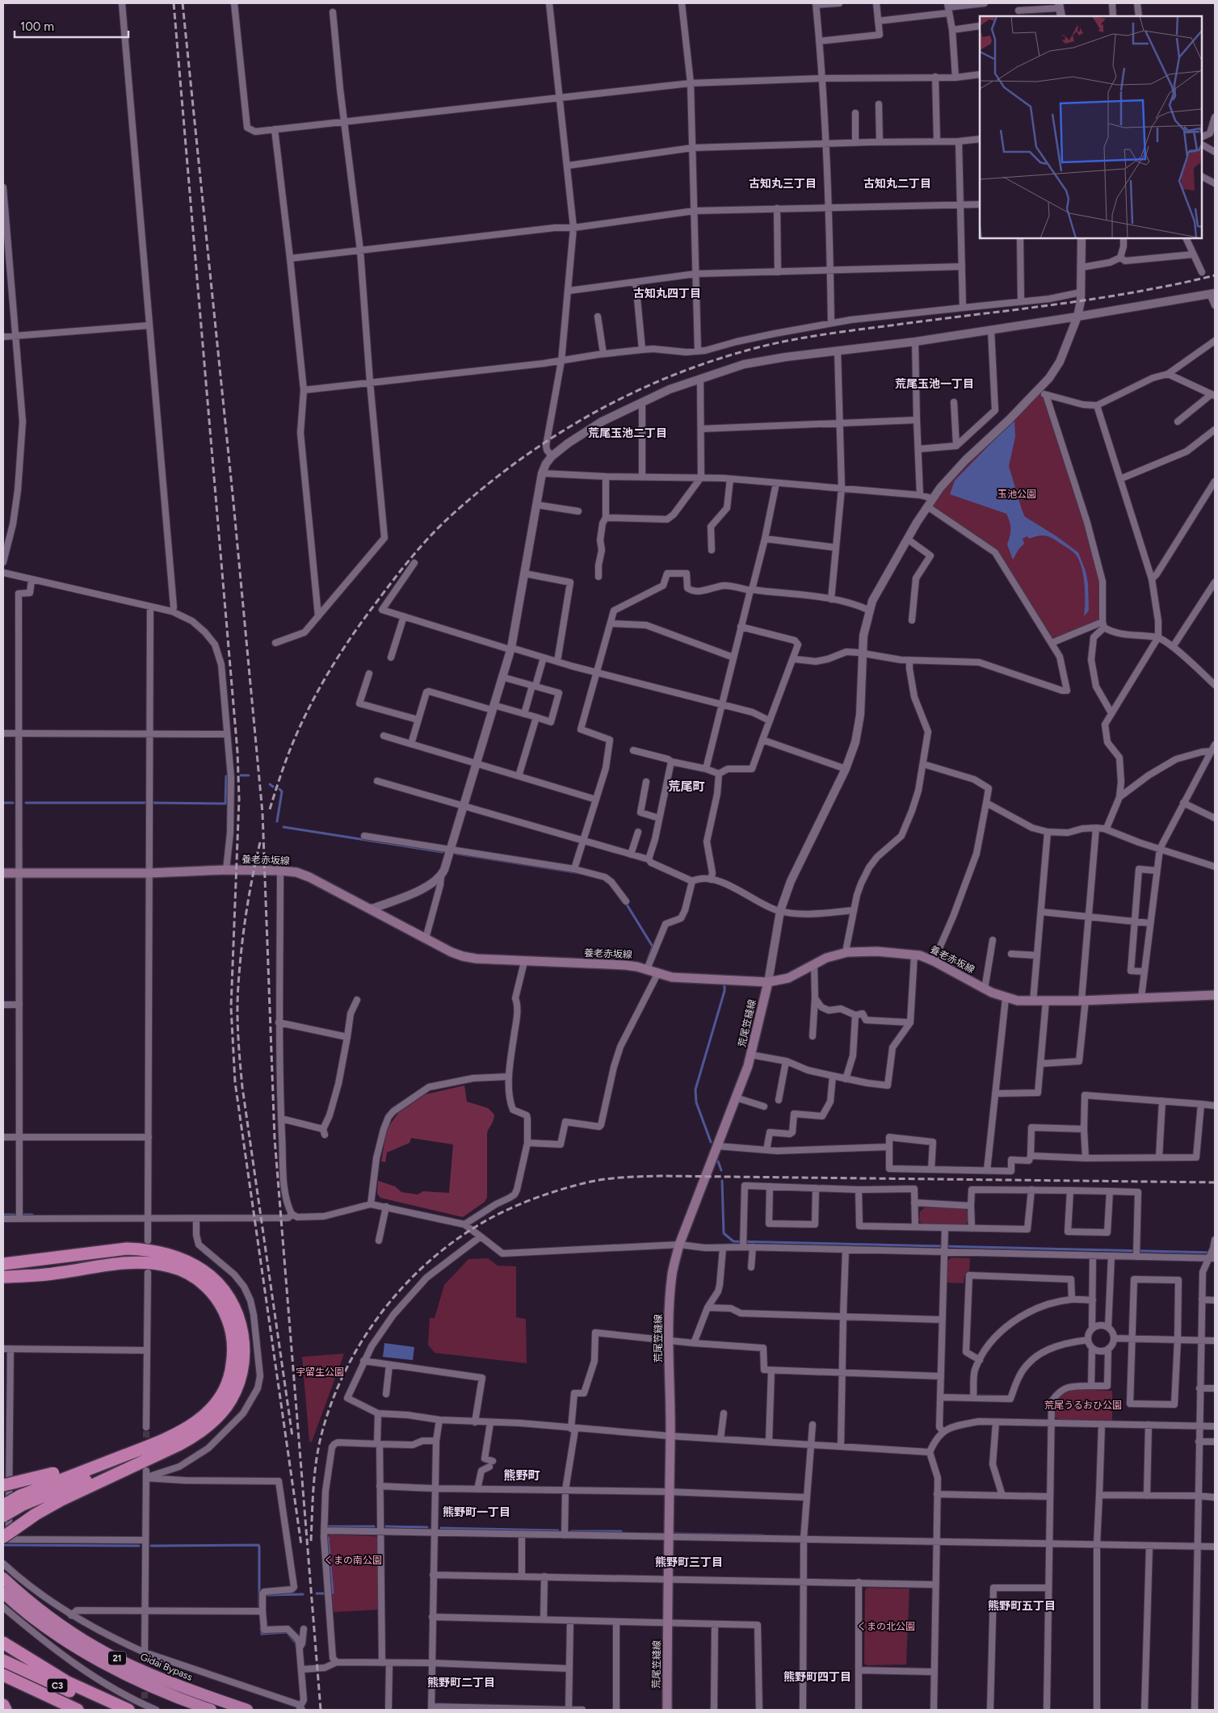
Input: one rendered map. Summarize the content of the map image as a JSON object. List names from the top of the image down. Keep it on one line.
{"streets":{"highway":["21","Gidai Bypass","C3"],"main road":["養老赤坂線","荒尾笠縫線"]},"crossings":[["養老赤坂線","荒尾笠縫線"]],"districts":["古知丸三丁目","古知丸二丁目","古知丸四丁目","荒尾玉池一丁目","荒尾玉池二丁目","荒尾町","熊野町","熊野町一丁目","熊野町三丁目","熊野町五丁目","熊野町四丁目","熊野町二丁目"],"parks":["玉池公園","宇留生公園","荒尾うるおひ公園","くまの南公園","くまの北公園"],"scale_bar":"100 m"}
